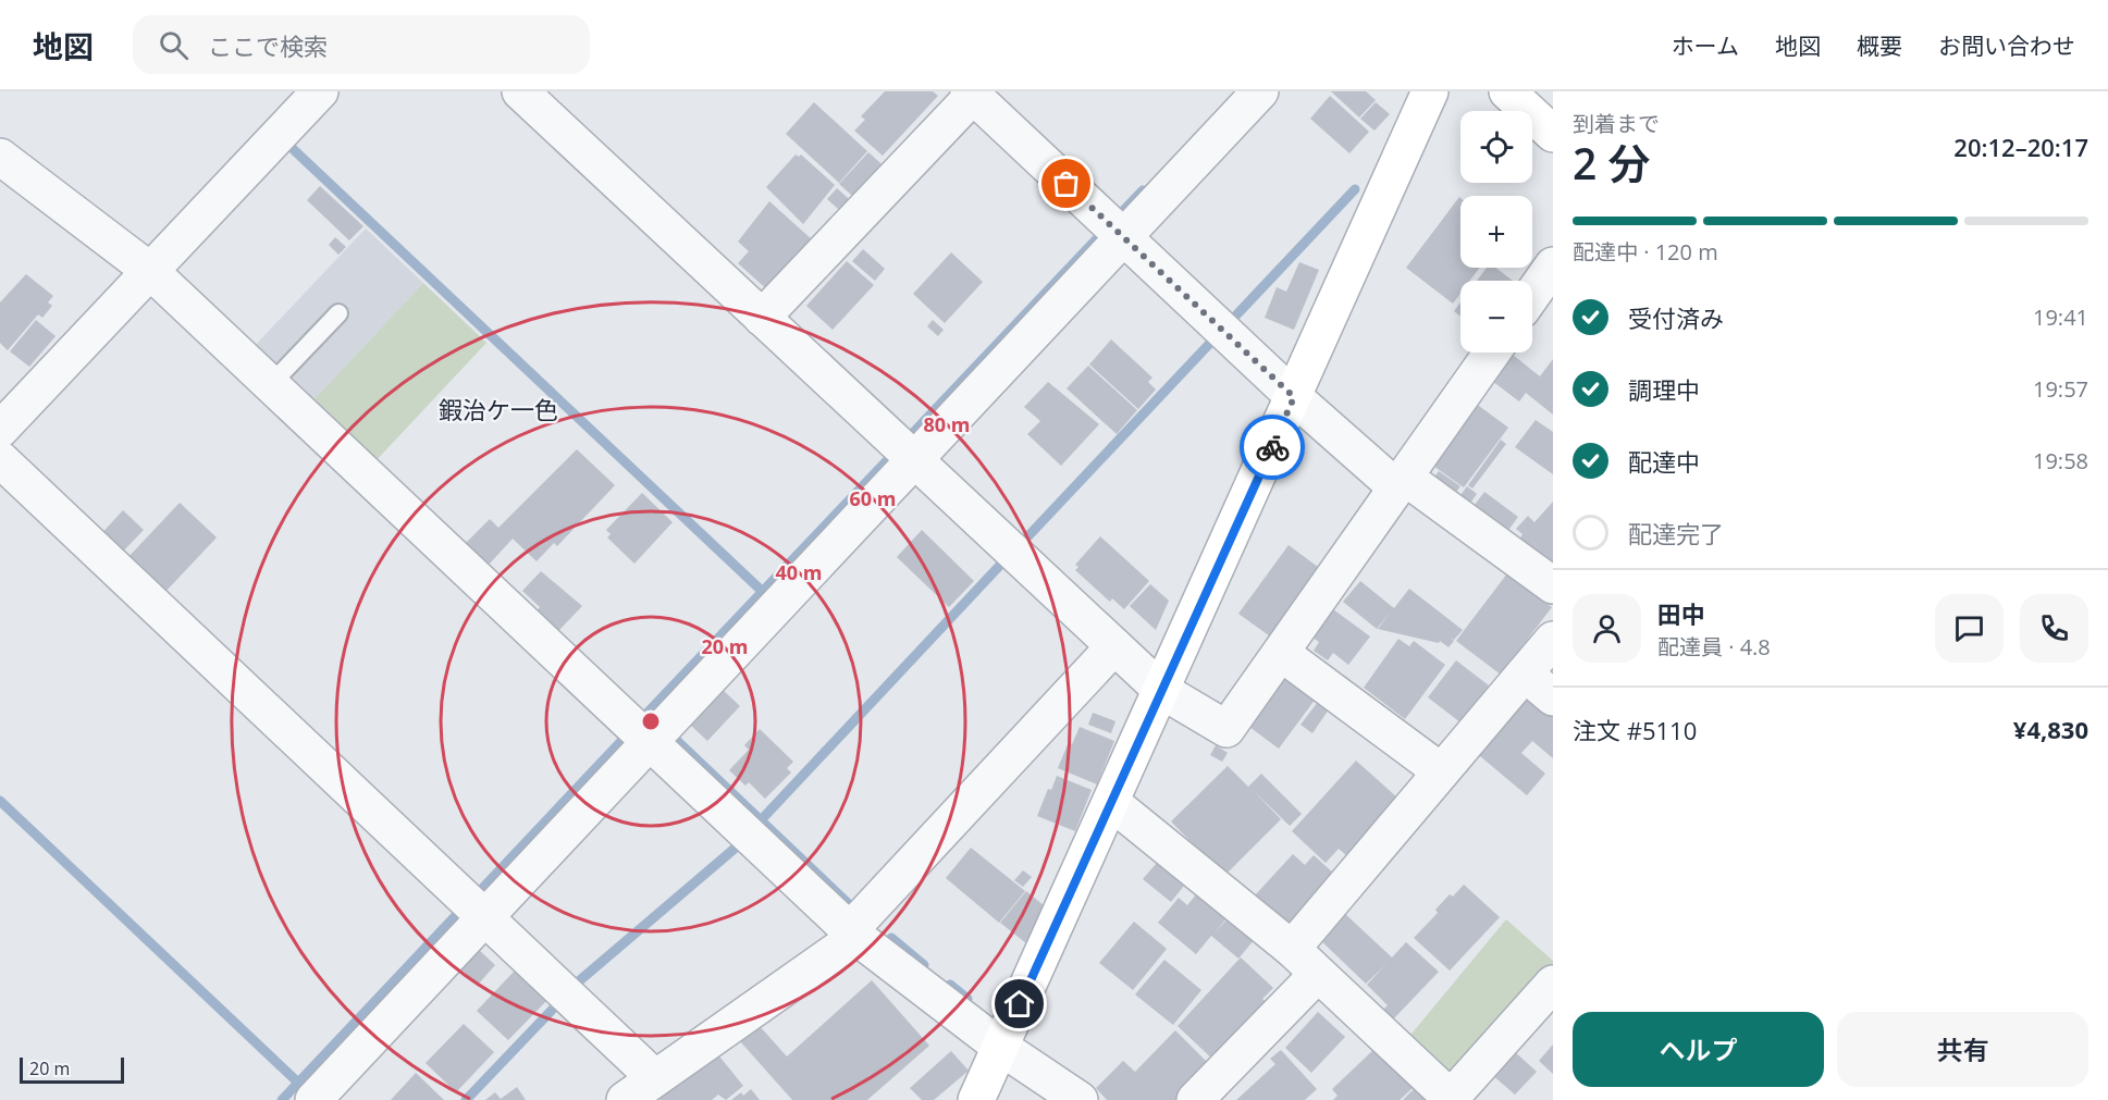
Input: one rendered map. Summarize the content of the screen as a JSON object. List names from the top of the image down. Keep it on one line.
{"districts":["鍜治ケ一色"],"scale_bar":"20 m","page":{"header":"地図","search":"ここで検索","nav":["ホーム","地図","概要","お問い合わせ"],"heading":["2 分","到着まで","20:12–20:17"],"panel":["田中","配達員 · 4.8","注文 #5110","¥4,830"],"map_buttons":["+","−"],"bar":"配達中 · 120 m","list":[["受付済み","19:41"],["調理中","19:57"],["配達中","19:58"],"配達完了"],"buttons":["ヘルプ","共有"],"scale":"20 m"},"rings":["80 m","60 m","40 m","20 m"]}
